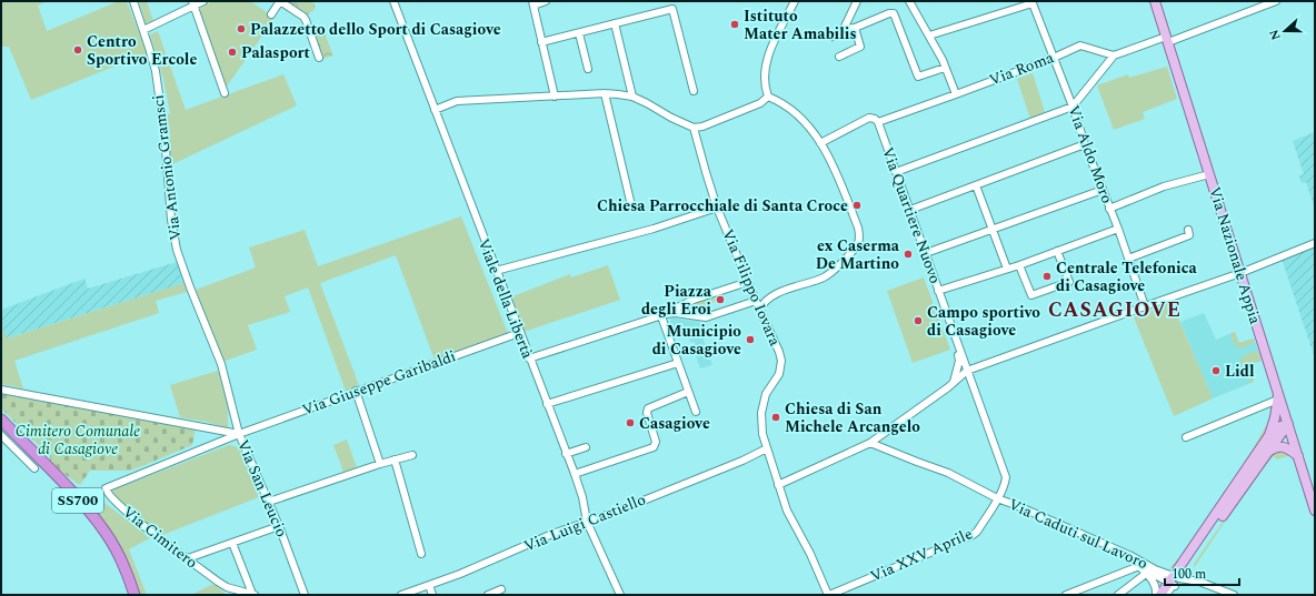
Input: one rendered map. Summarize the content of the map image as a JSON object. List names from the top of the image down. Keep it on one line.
{"streets":{"highway":["SS700"],"main road":["Via Nazionale Appia"],"street":["Via Roma","Via Aldo Moro","Via Antonio Gramsci","Via Quartiere Nuovo","Via Filippo Iovara","Viale della Libertà","Via Giuseppe Garibaldi","Via San Leucio","Via Luigi Castiello","Via Caduti sul Lavoro","Via Cimitero","Via XXV Aprile"]},"crossings":[["Via Roma","Via Aldo Moro"],["Via Roma","Via Quartiere Nuovo"],["Via Antonio Gramsci","Via Giuseppe Garibaldi"],["Via Antonio Gramsci","Via San Leucio"],["Via Antonio Gramsci","Via Cimitero"],["Via Quartiere Nuovo","Via XXV Aprile"],["Via Filippo Iovara","Via Luigi Castiello"],["Via Filippo Iovara","Via XXV Aprile"],["Viale della Libertà","Via Giuseppe Garibaldi"],["Viale della Libertà","Via Luigi Castiello"],["Via Giuseppe Garibaldi","Via San Leucio"],["Via Giuseppe Garibaldi","Via Cimitero"],["Via San Leucio","Via Cimitero"],["Via Caduti sul Lavoro","Via XXV Aprile"]],"districts":["CASAGIOVE"],"parks":["Cimitero Comunale di Casagiove"],"places":["Istituto Mater Amabilis","Palazzetto dello Sport di Casagiove","Centro Sportivo Ercole","Palasport","Chiesa Parrocchiale di Santa Croce","ex Caserma De Martino","Centrale Telefonica di Casagiove","Piazza degli Eroi","Campo sportivo di Casagiove","Municipio di Casagiove","Lidl","Chiesa di San Michele Arcangelo","Casagiove"],"scale_bar":"100 m","north":"left"}
